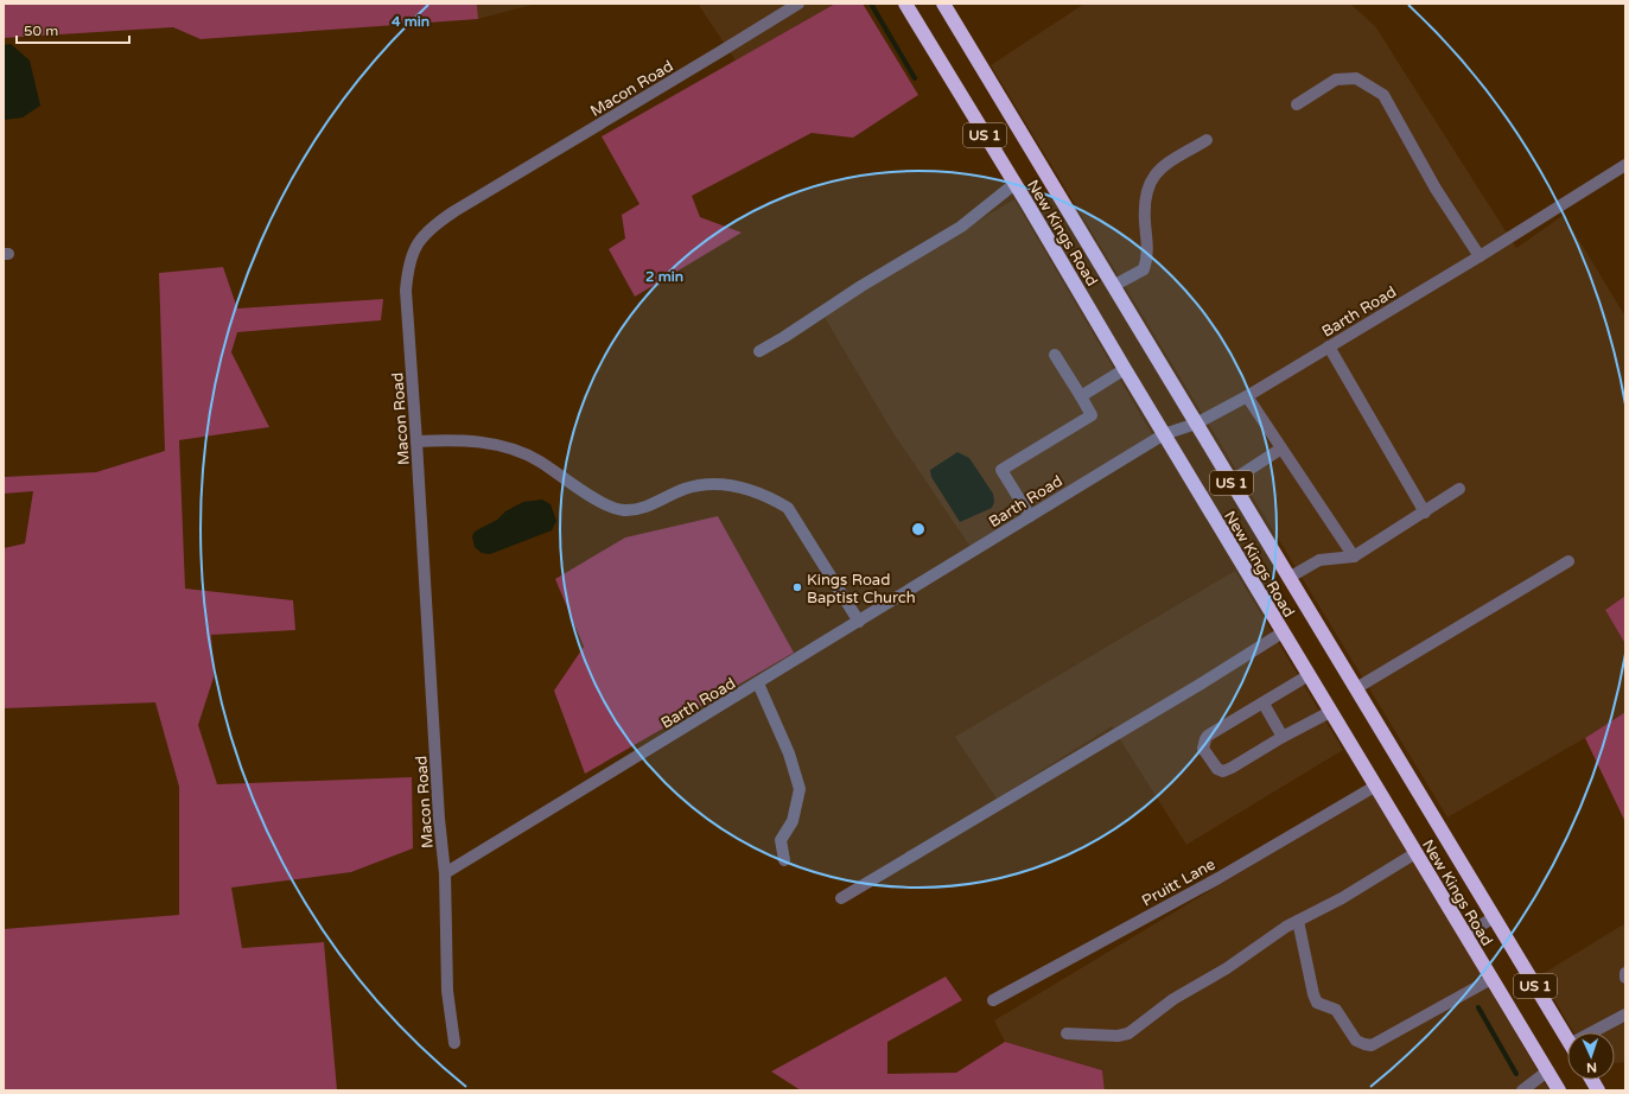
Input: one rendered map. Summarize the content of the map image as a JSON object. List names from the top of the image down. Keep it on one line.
{"streets":{"highway":["US 1","New Kings Road"],"street":["Macon Road","Barth Road","Pruitt Lane"]},"crossings":[["Macon Road","Barth Road"],["New Kings Road","Barth Road"],["New Kings Road","Pruitt Lane"]],"places":["Kings Road Baptist Church"],"scale_bar":"50 m","north":"bottom","rings":["4 min","2 min"]}
